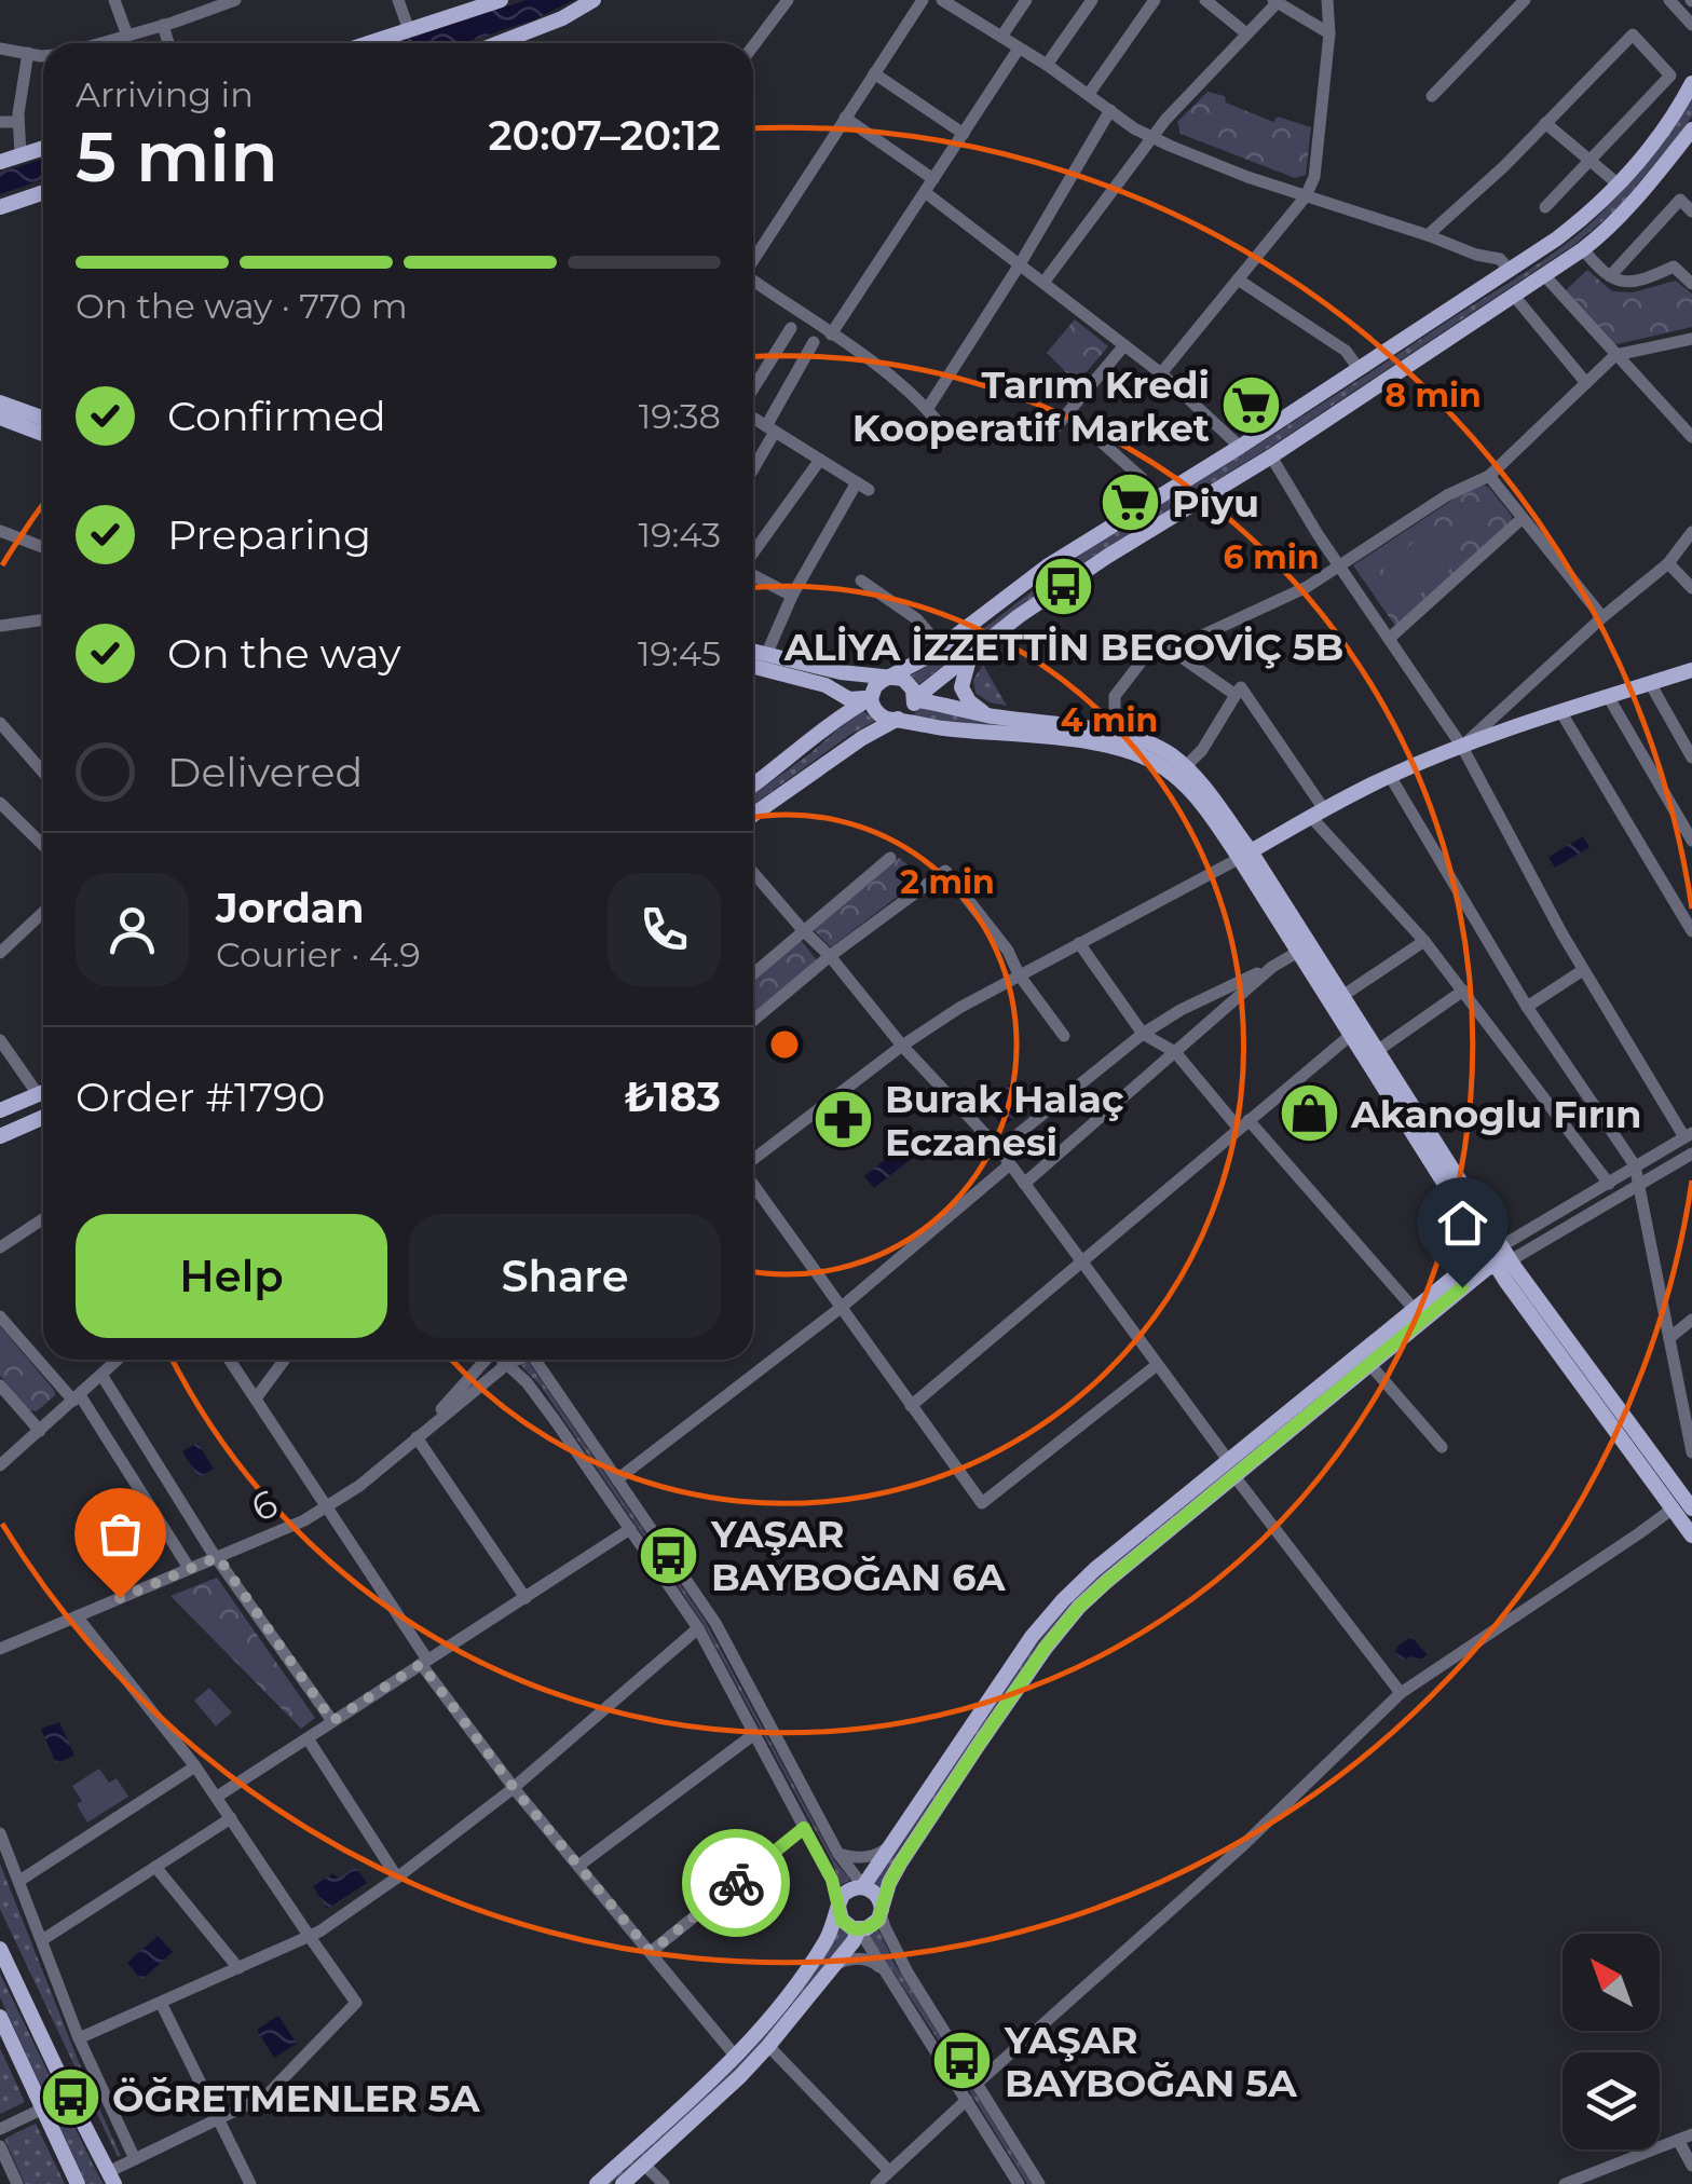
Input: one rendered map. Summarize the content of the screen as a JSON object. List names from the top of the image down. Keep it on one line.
{"streets":{"street":["6"]},"places":{"supermarket":["Tarım Kredi Kooperatif Market","Piyu"],"bus stop":["ALİYA İZZETTİN BEGOVİÇ 5B","YAŞAR BAYBOĞAN 6A","YAŞAR BAYBOĞAN 5A","ÖĞRETMENLER 5A"],"shop":["Akanoglu Fırın"],"pharmacy":["Burak Halaç Eczanesi"]},"north":"top left","page":{"heading":["5 min","Arriving in","20:07–20:12"],"panel":["Jordan","Courier · 4.9","Order #1790","₺183"],"bar":"On the way · 770 m","list":[["Confirmed","19:38"],["Preparing","19:43"],["On the way","19:45"],"Delivered"],"buttons":["Help","Share"]},"rings":["8 min","6 min","4 min","2 min"]}
